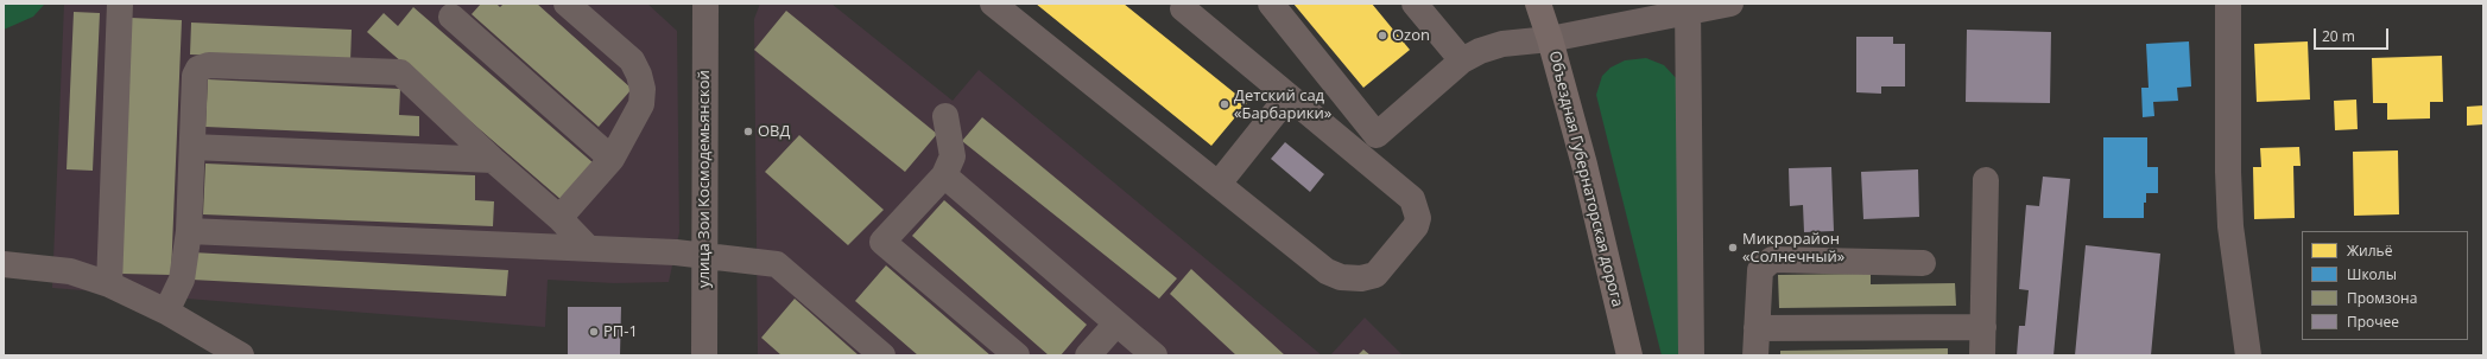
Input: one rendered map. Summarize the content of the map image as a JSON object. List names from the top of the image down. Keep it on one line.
{"streets":{"main road":["Объездная Губернаторская дорога"],"street":["улица Зои Космодемьянской"]},"places":["Ozon","Детский сад «Барбарики»","ОВД","Микрорайон «Солнечный»","РП-1"],"legend":["Жильё","Школы","Промзона","Прочее"],"scale_bar":"20 m"}
